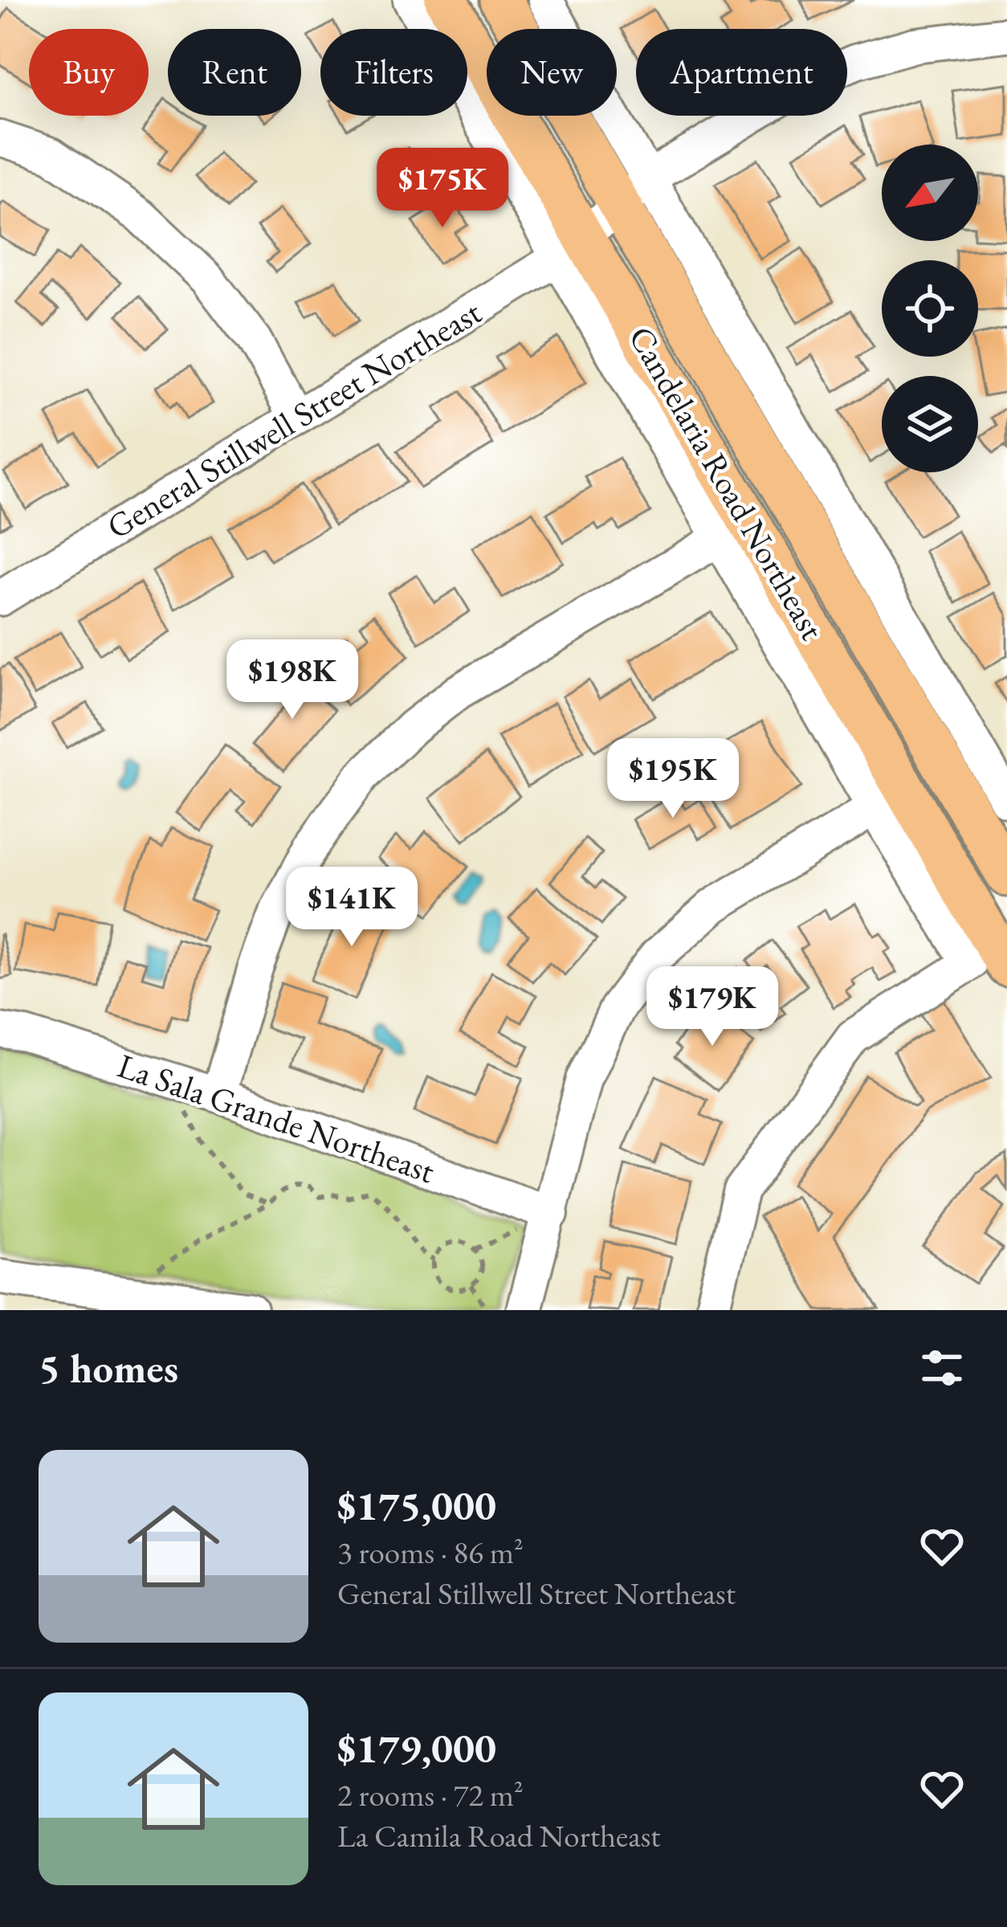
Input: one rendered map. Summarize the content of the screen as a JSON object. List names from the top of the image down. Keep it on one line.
{"streets":{"main road":["Candelaria Road Northeast"],"street":["General Stillwell Street Northeast","La Sala Grande Northeast"]},"crossings":[["General Stillwell Street Northeast","Candelaria Road Northeast"]],"north":"bottom left","page":{"chip":["Buy","Rent","Filters","New","Apartment"],"price":["$175K","$198K","$195K","$141K","$179K"],"heading":"5 homes","list":[{"name":"$175,000","note":"3 rooms · 86 m² · General Stillwell Street Northeast"},{"name":"$179,000","note":"2 rooms · 72 m² · La Camila Road Northeast"}]}}
